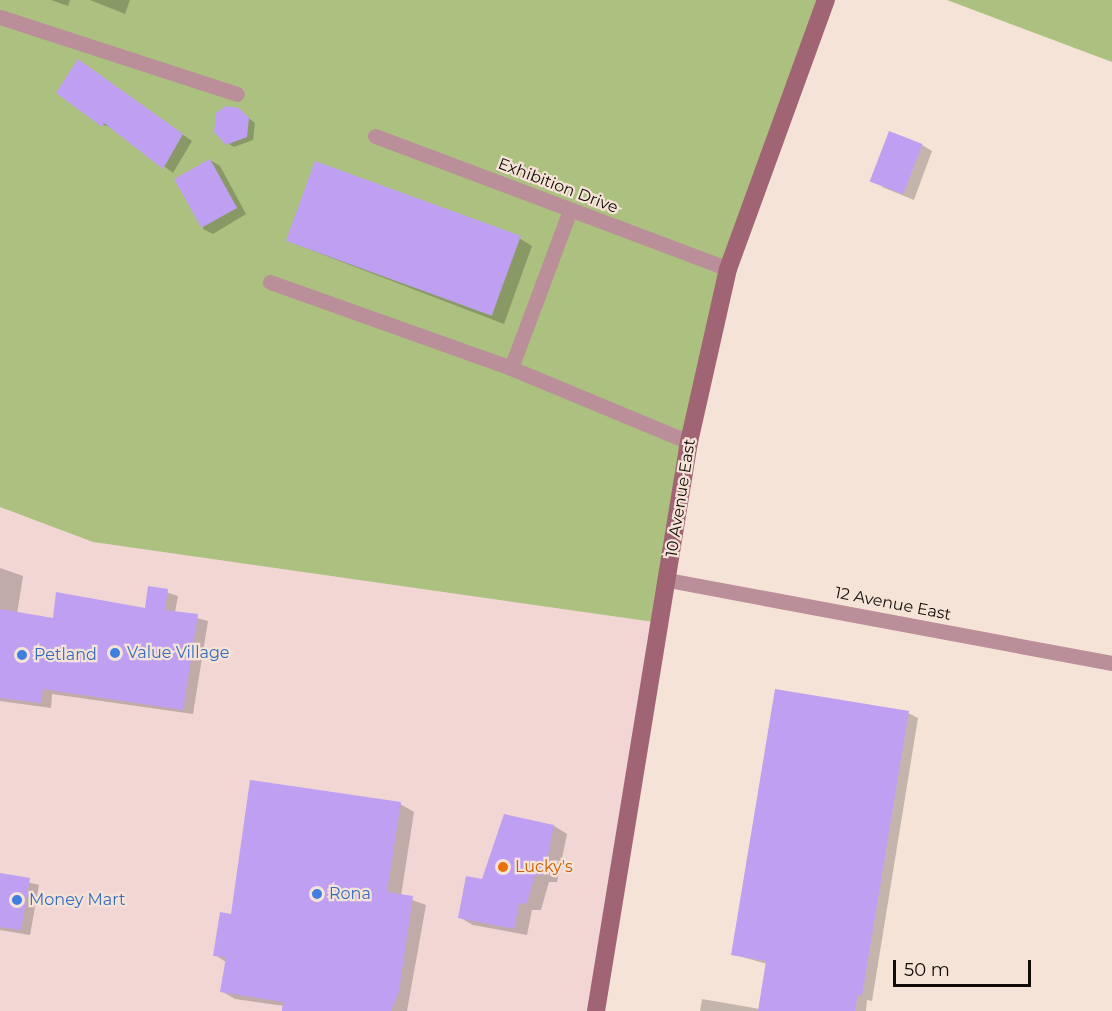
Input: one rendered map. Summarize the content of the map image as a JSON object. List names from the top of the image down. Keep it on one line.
{"streets":{"street":["Exhibition Drive","10 Avenue East","12 Avenue East"]},"crossings":[["Exhibition Drive","10 Avenue East"],["10 Avenue East","12 Avenue East"]],"places":["Value Village","Petland","Lucky's","Rona","Money Mart"],"scale_bar":"50 m"}
